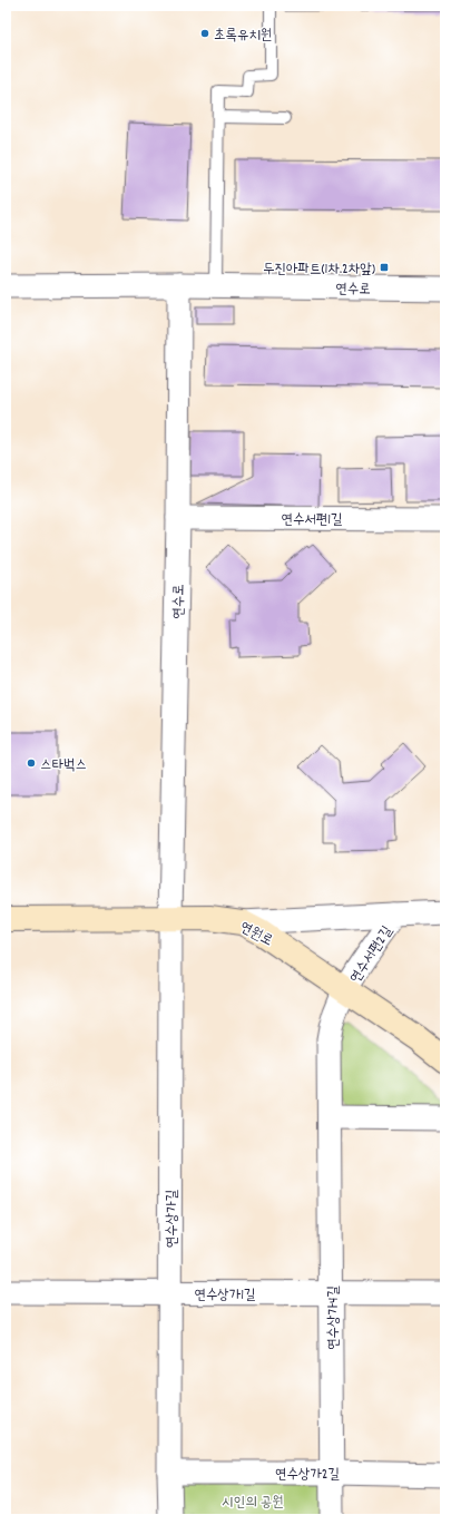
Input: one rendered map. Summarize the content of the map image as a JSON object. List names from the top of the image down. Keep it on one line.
{"streets":{"street":["연수로","연수서편1길","연원로","연수서편2길","연수상가길","연수상가1길","연수상가4길","연수상가2길"]},"crossings":[["연수로","연수서편1길"],["연수로","연원로"],["연수로","연수상가길"],["연원로","연수서편2길"],["연원로","연수상가길"],["연원로","연수상가4길"],["연수서편2길","연수상가4길"],["연수상가길","연수상가1길"],["연수상가길","연수상가2길"],["연수상가1길","연수상가4길"],["연수상가4길","연수상가2길"]],"parks":["시인의 공원"],"places":{"other":["초록유치원","스타벅스"],"transit":["두진아파트(1차.2차앞)"]}}
